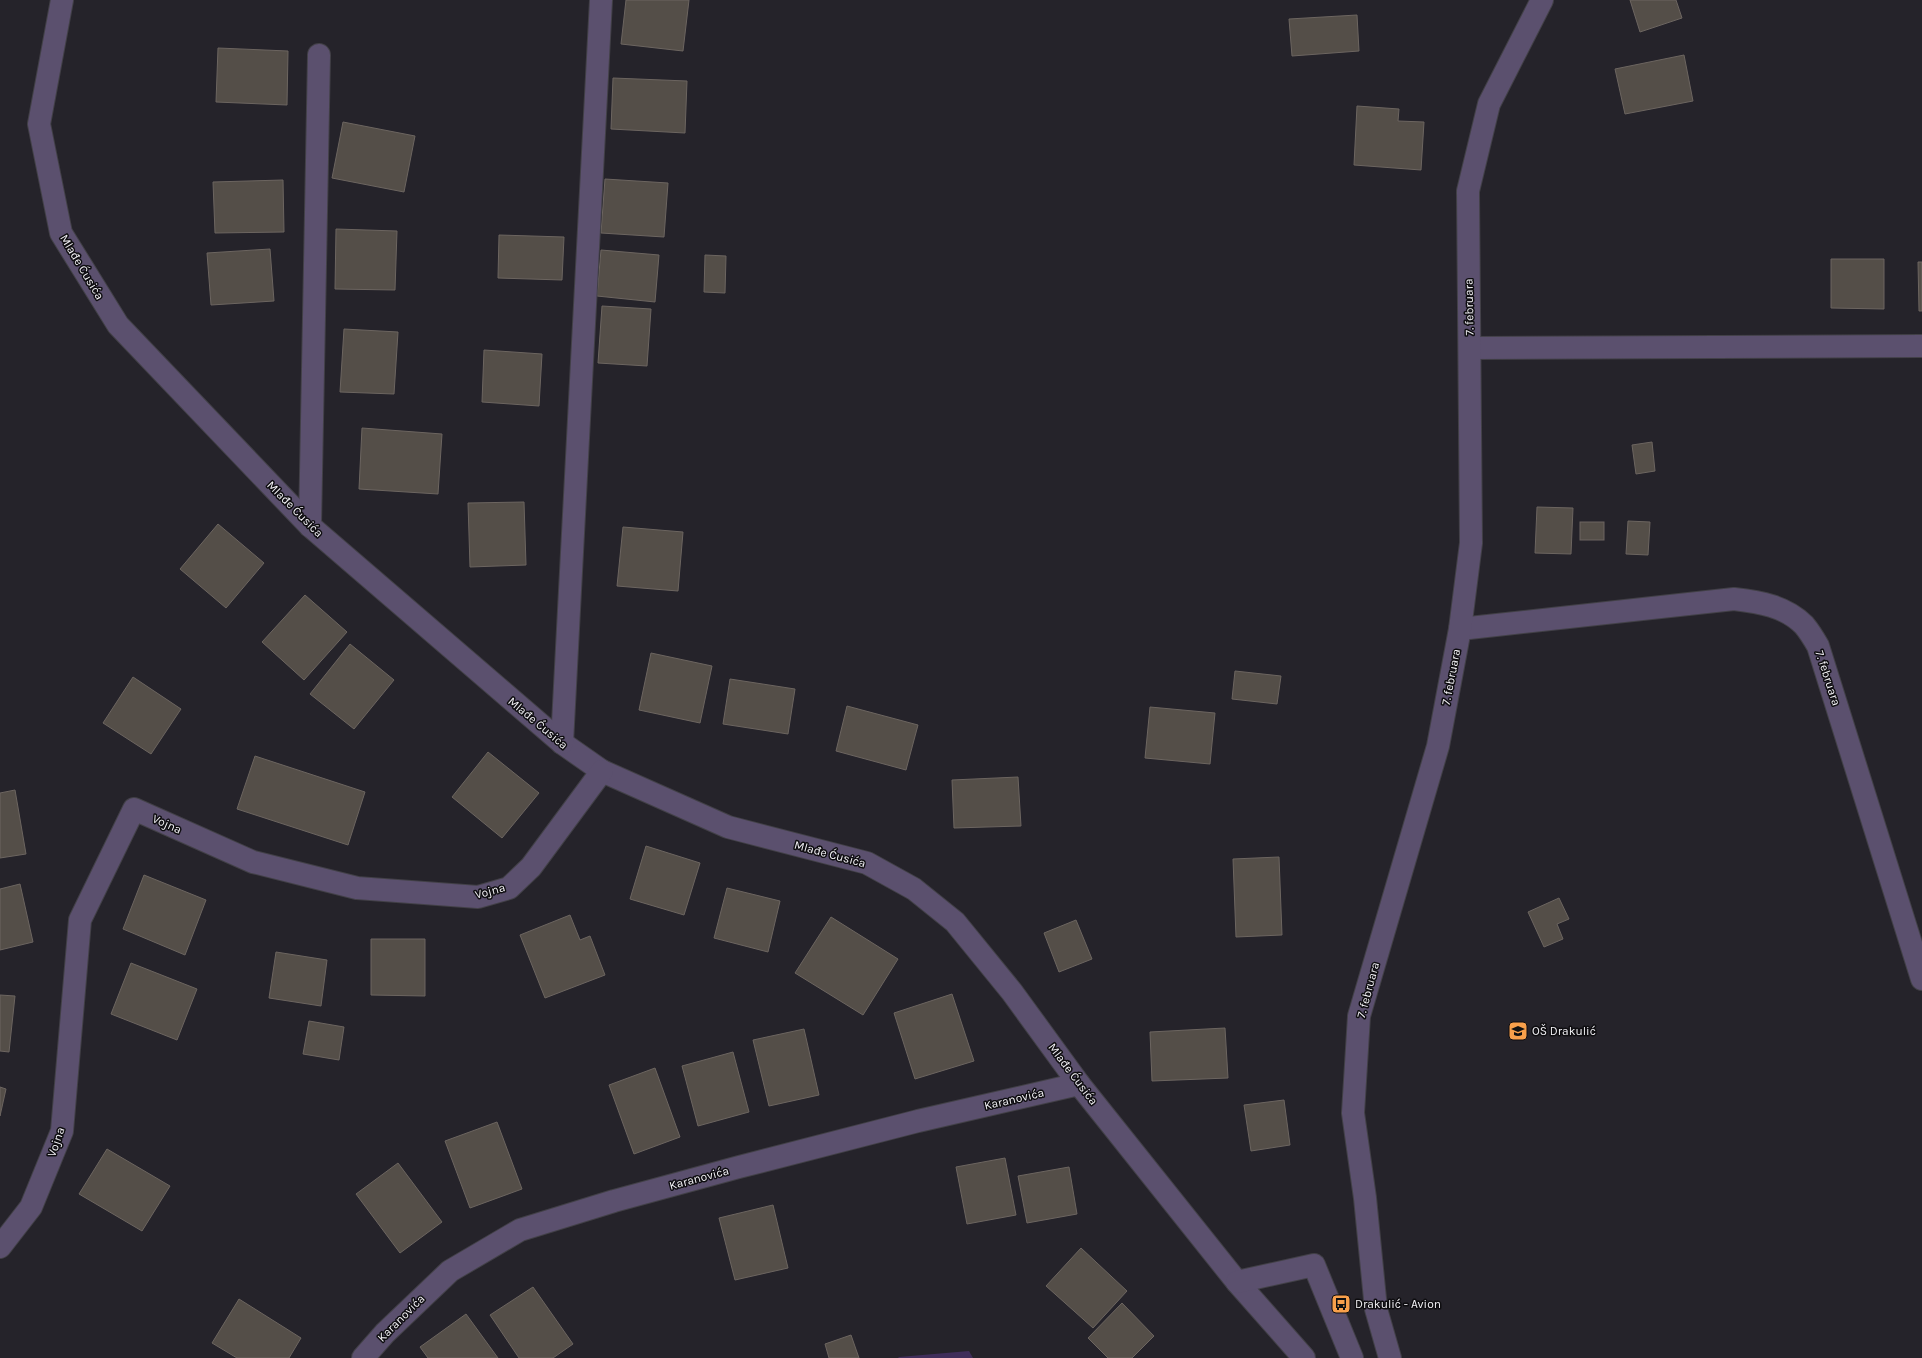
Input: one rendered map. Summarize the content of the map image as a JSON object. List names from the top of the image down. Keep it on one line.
{"streets":{"street":["Mlađe Ćusića","7. februara","Vojna","Karanovića"]},"crossings":[["Mlađe Ćusića","Vojna"],["Mlađe Ćusića","Karanovića"]],"places":{"school or university":["OŠ Drakulić"],"bus stop":["Drakulić - Avion"]}}
